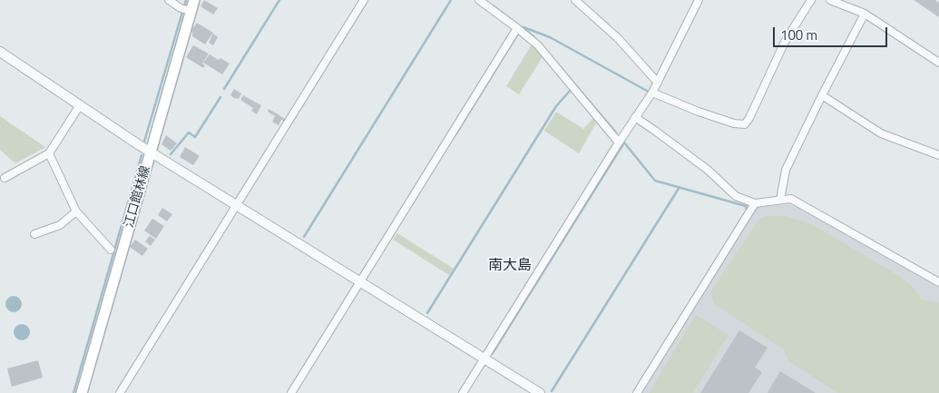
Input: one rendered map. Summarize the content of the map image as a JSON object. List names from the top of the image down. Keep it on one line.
{"streets":{"main road":["江口館林線"]},"districts":["南大島"],"scale_bar":"100 m"}
